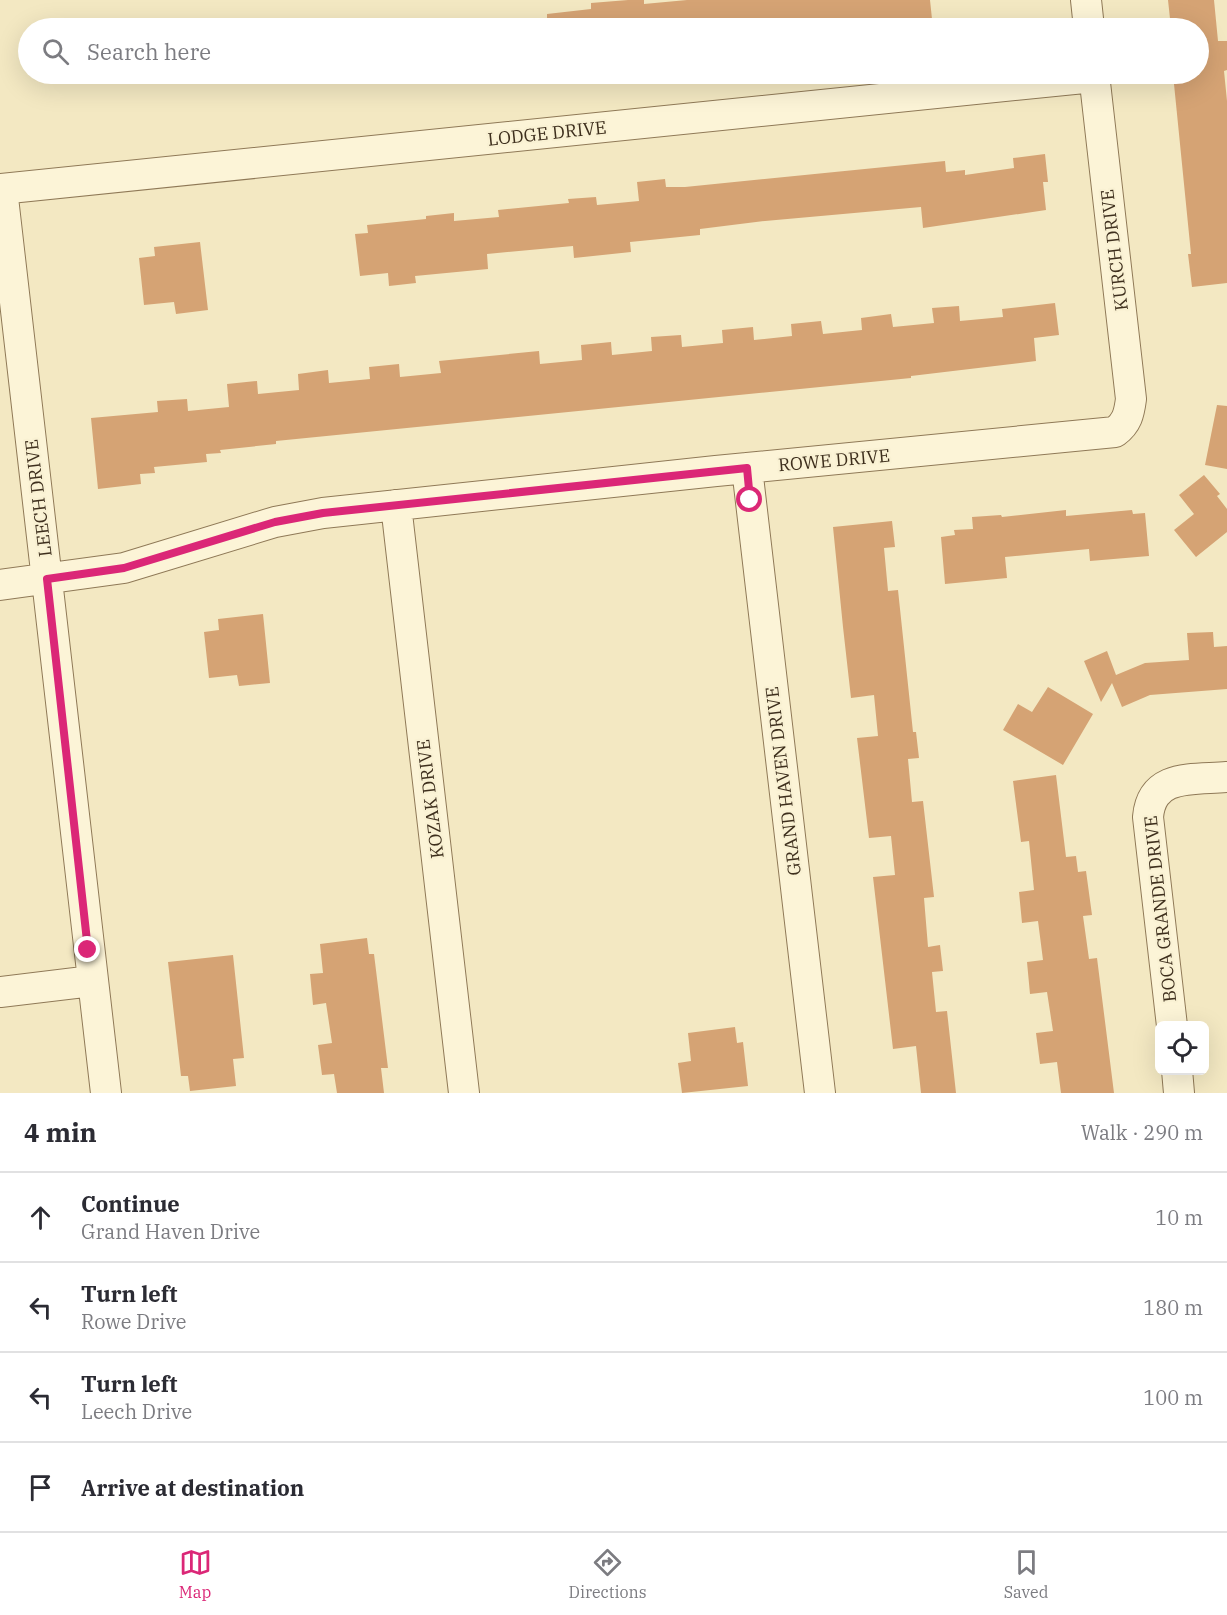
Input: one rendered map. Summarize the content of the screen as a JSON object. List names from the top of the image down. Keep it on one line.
{"streets":{"street":["LODGE DRIVE","KURCH DRIVE","ROWE DRIVE","LEECH DRIVE","GRAND HAVEN DRIVE","KOZAK DRIVE","BOCA GRANDE DRIVE"]},"crossings":[["LODGE DRIVE","LEECH DRIVE"],["KURCH DRIVE","ROWE DRIVE"],["ROWE DRIVE","LEECH DRIVE"],["ROWE DRIVE","GRAND HAVEN DRIVE"],["ROWE DRIVE","KOZAK DRIVE"]],"page":{"search":"Search here","heading":["4 min","Walk · 290 m"],"list":[["Continue","Grand Haven Drive","10 m"],["Turn left","Rowe Drive","180 m"],["Turn left","Leech Drive","100 m"],"Arrive at destination"],"nav":["Map","Directions","Saved"]}}
